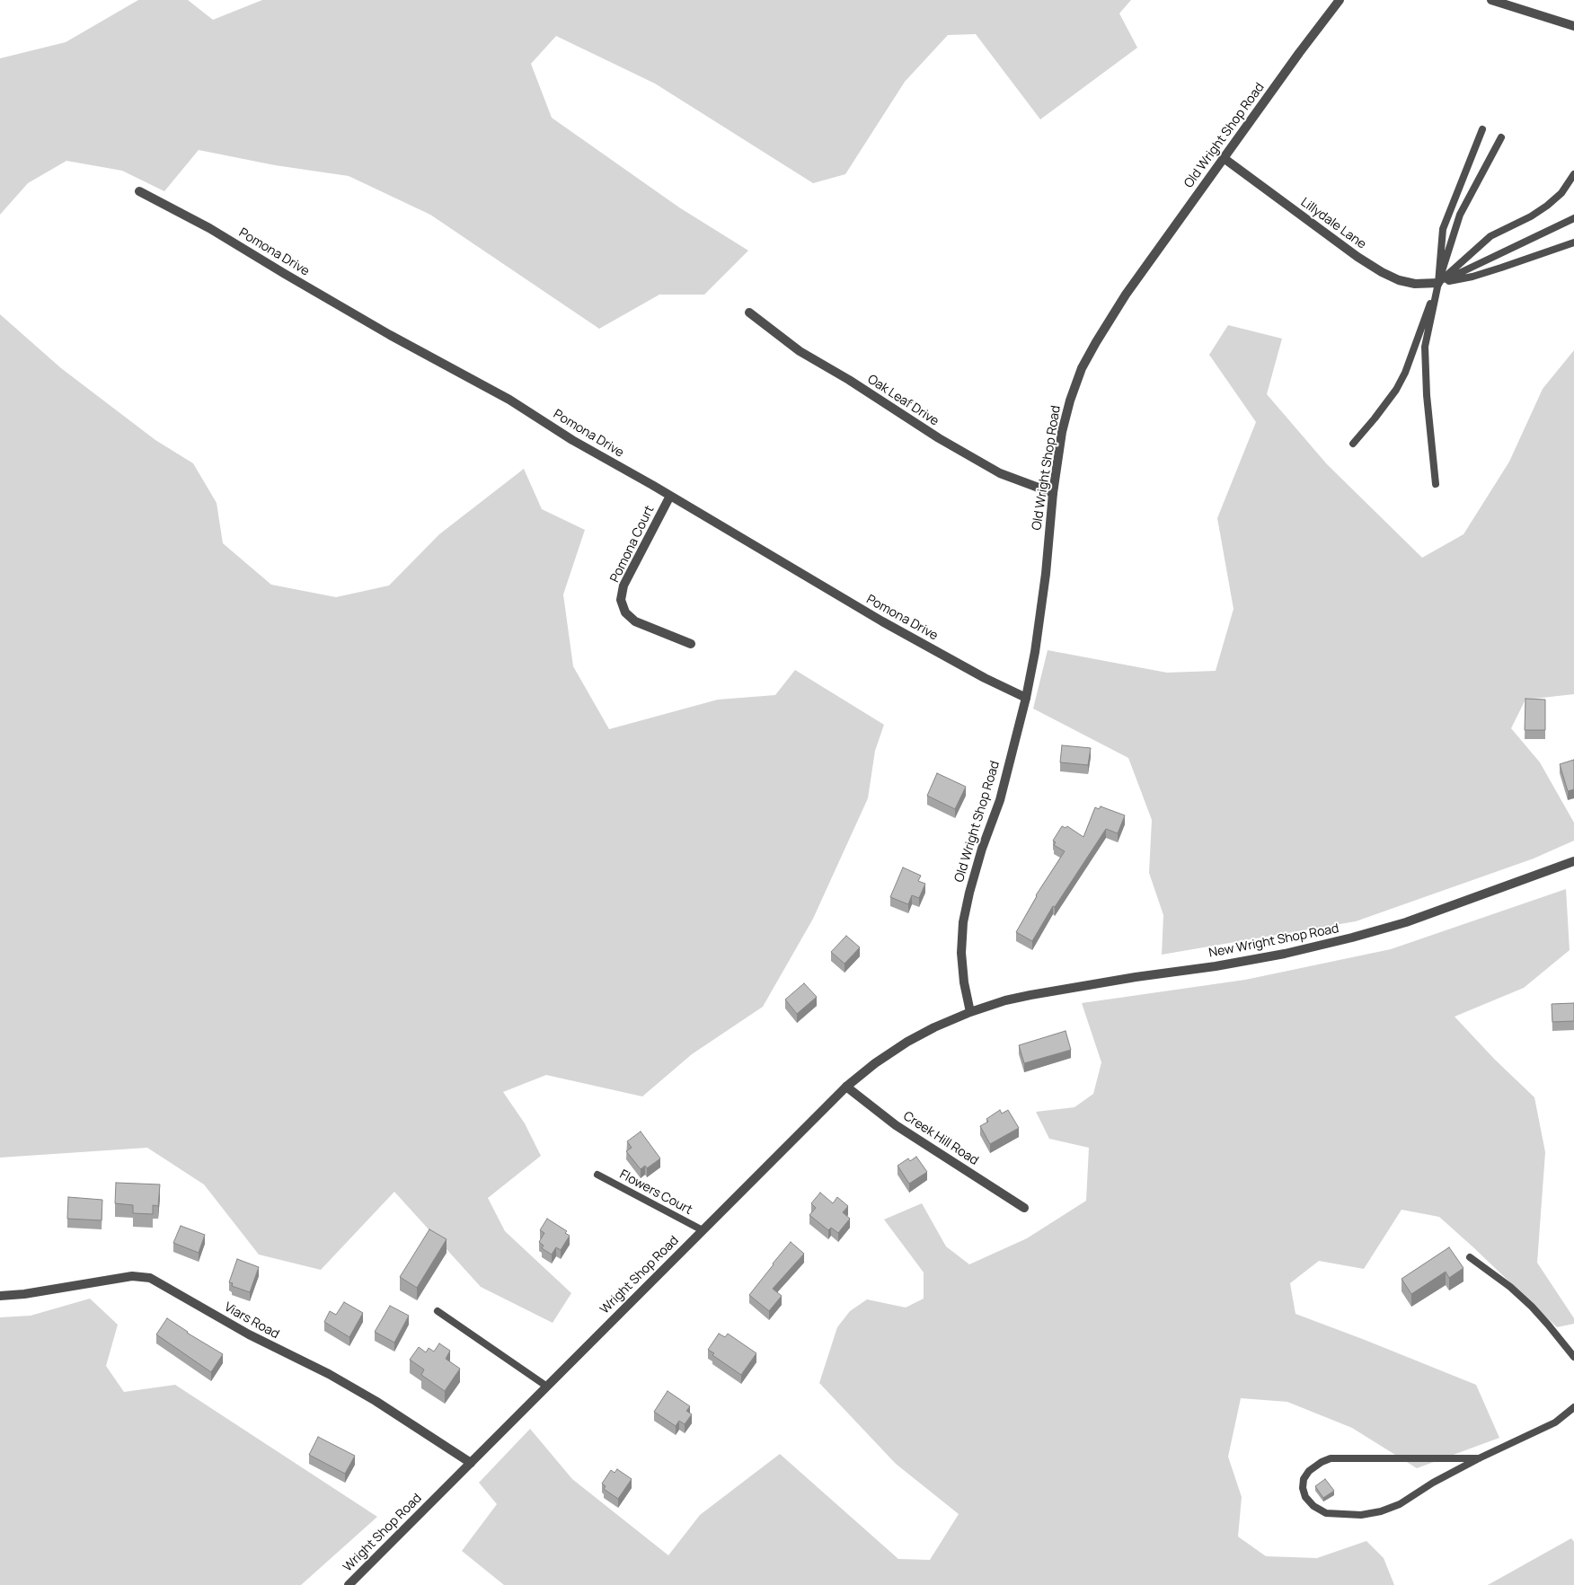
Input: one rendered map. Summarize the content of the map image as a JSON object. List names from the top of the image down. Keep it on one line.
{"streets":{"street":["Old Wright Shop Road","Lillydale Lane","Pomona Drive","Oak Leaf Drive","Pomona Court","New Wright Shop Road","Creek Hill Road","Wright Shop Road","Viars Road"],"lane":["Flowers Court"]},"crossings":[["Old Wright Shop Road","Lillydale Lane"],["Old Wright Shop Road","Pomona Drive"],["Old Wright Shop Road","Oak Leaf Drive"],["Old Wright Shop Road","New Wright Shop Road"],["Old Wright Shop Road","Wright Shop Road"],["Pomona Drive","Pomona Court"],["New Wright Shop Road","Wright Shop Road"],["Creek Hill Road","Wright Shop Road"],["Flowers Court","Wright Shop Road"],["Wright Shop Road","Viars Road"]]}
